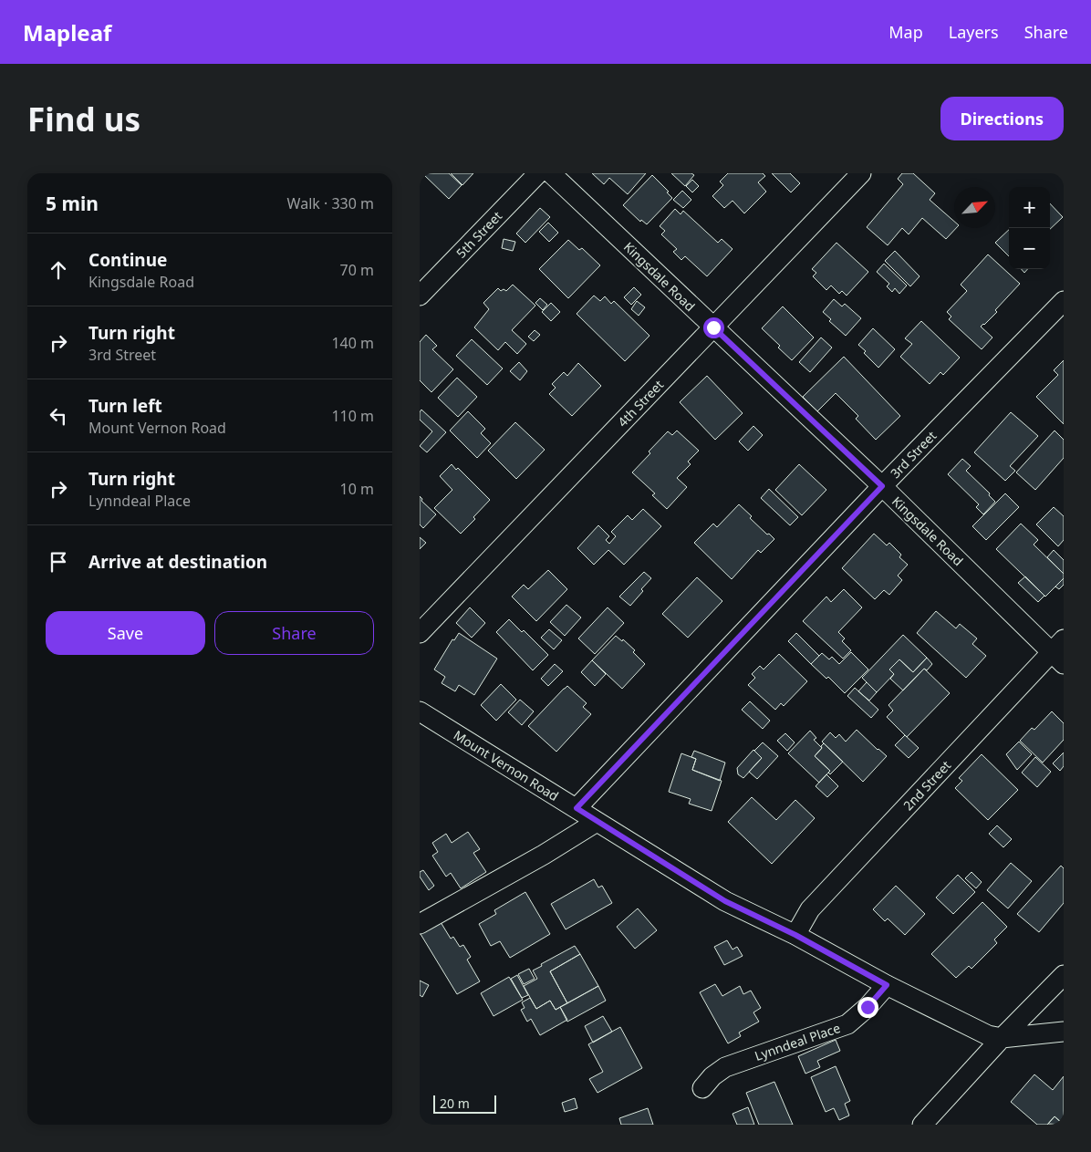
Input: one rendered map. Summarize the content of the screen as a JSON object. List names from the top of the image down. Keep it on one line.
{"streets":{"street":["5th Street","Kingsdale Road","4th Street","3rd Street","Mount Vernon Road","2nd Street","Lynndeal Place"]},"crossings":[["Kingsdale Road","4th Street"],["Kingsdale Road","3rd Street"],["Kingsdale Road","2nd Street"],["3rd Street","Mount Vernon Road"],["Mount Vernon Road","2nd Street"],["Mount Vernon Road","Lynndeal Place"]],"scale_bar":"20 m","north":"top right","page":{"header":"Mapleaf","nav":["Map","Layers","Share"],"buttons":["Directions",["Save","Share"]],"title":"Find us","heading":["5 min","Walk · 330 m"],"map_buttons":["+","−"],"list":[["Continue","Kingsdale Road","70 m"],["Turn right","3rd Street","140 m"],["Turn left","Mount Vernon Road","110 m"],["Turn right","Lynndeal Place","10 m"],"Arrive at destination"],"scale":"20 m"}}
